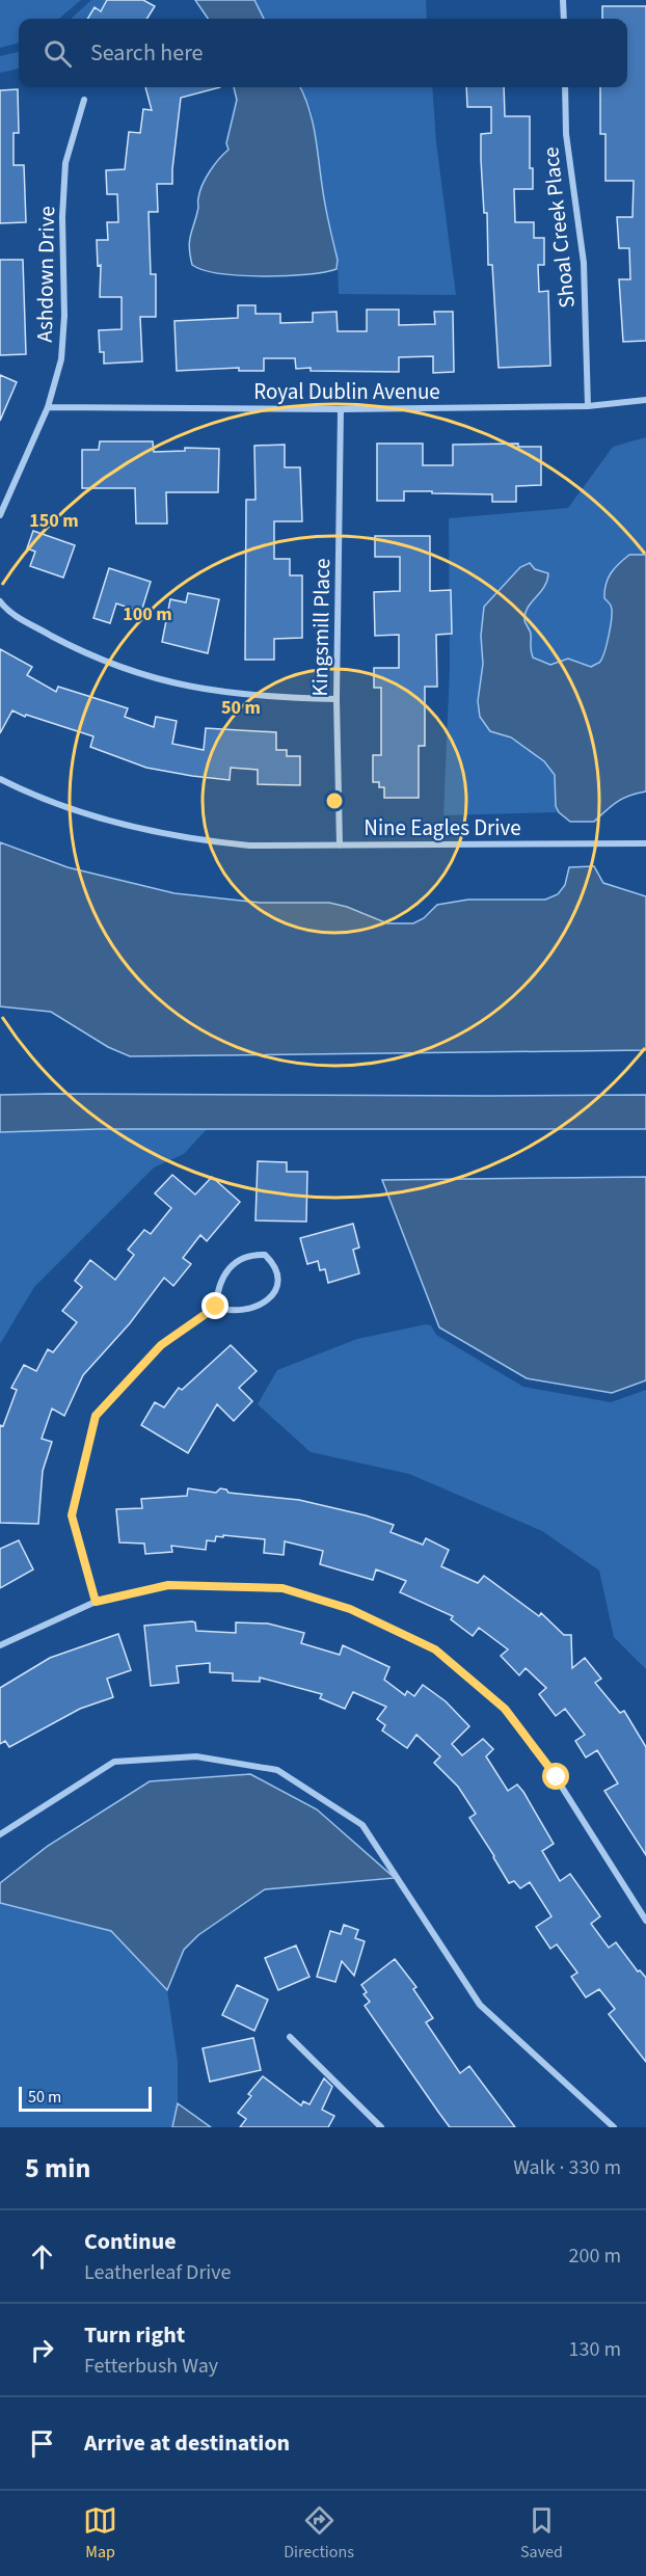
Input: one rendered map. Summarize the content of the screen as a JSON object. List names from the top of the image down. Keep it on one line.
{"streets":{"street":["Shoal Creek Place","Ashdown Drive","Royal Dublin Avenue","Kingsmill Place","Nine Eagles Drive"]},"crossings":[["Shoal Creek Place","Royal Dublin Avenue"],["Ashdown Drive","Royal Dublin Avenue"],["Royal Dublin Avenue","Kingsmill Place"],["Kingsmill Place","Nine Eagles Drive"]],"scale_bar":"50 m","page":{"search":"Search here","scale":"50 m","heading":["5 min","Walk · 330 m"],"list":[["Continue","Leatherleaf Drive","200 m"],["Turn right","Fetterbush Way","130 m"],"Arrive at destination"],"nav":["Map","Directions","Saved"]},"rings":["150 m","100 m","50 m"]}
